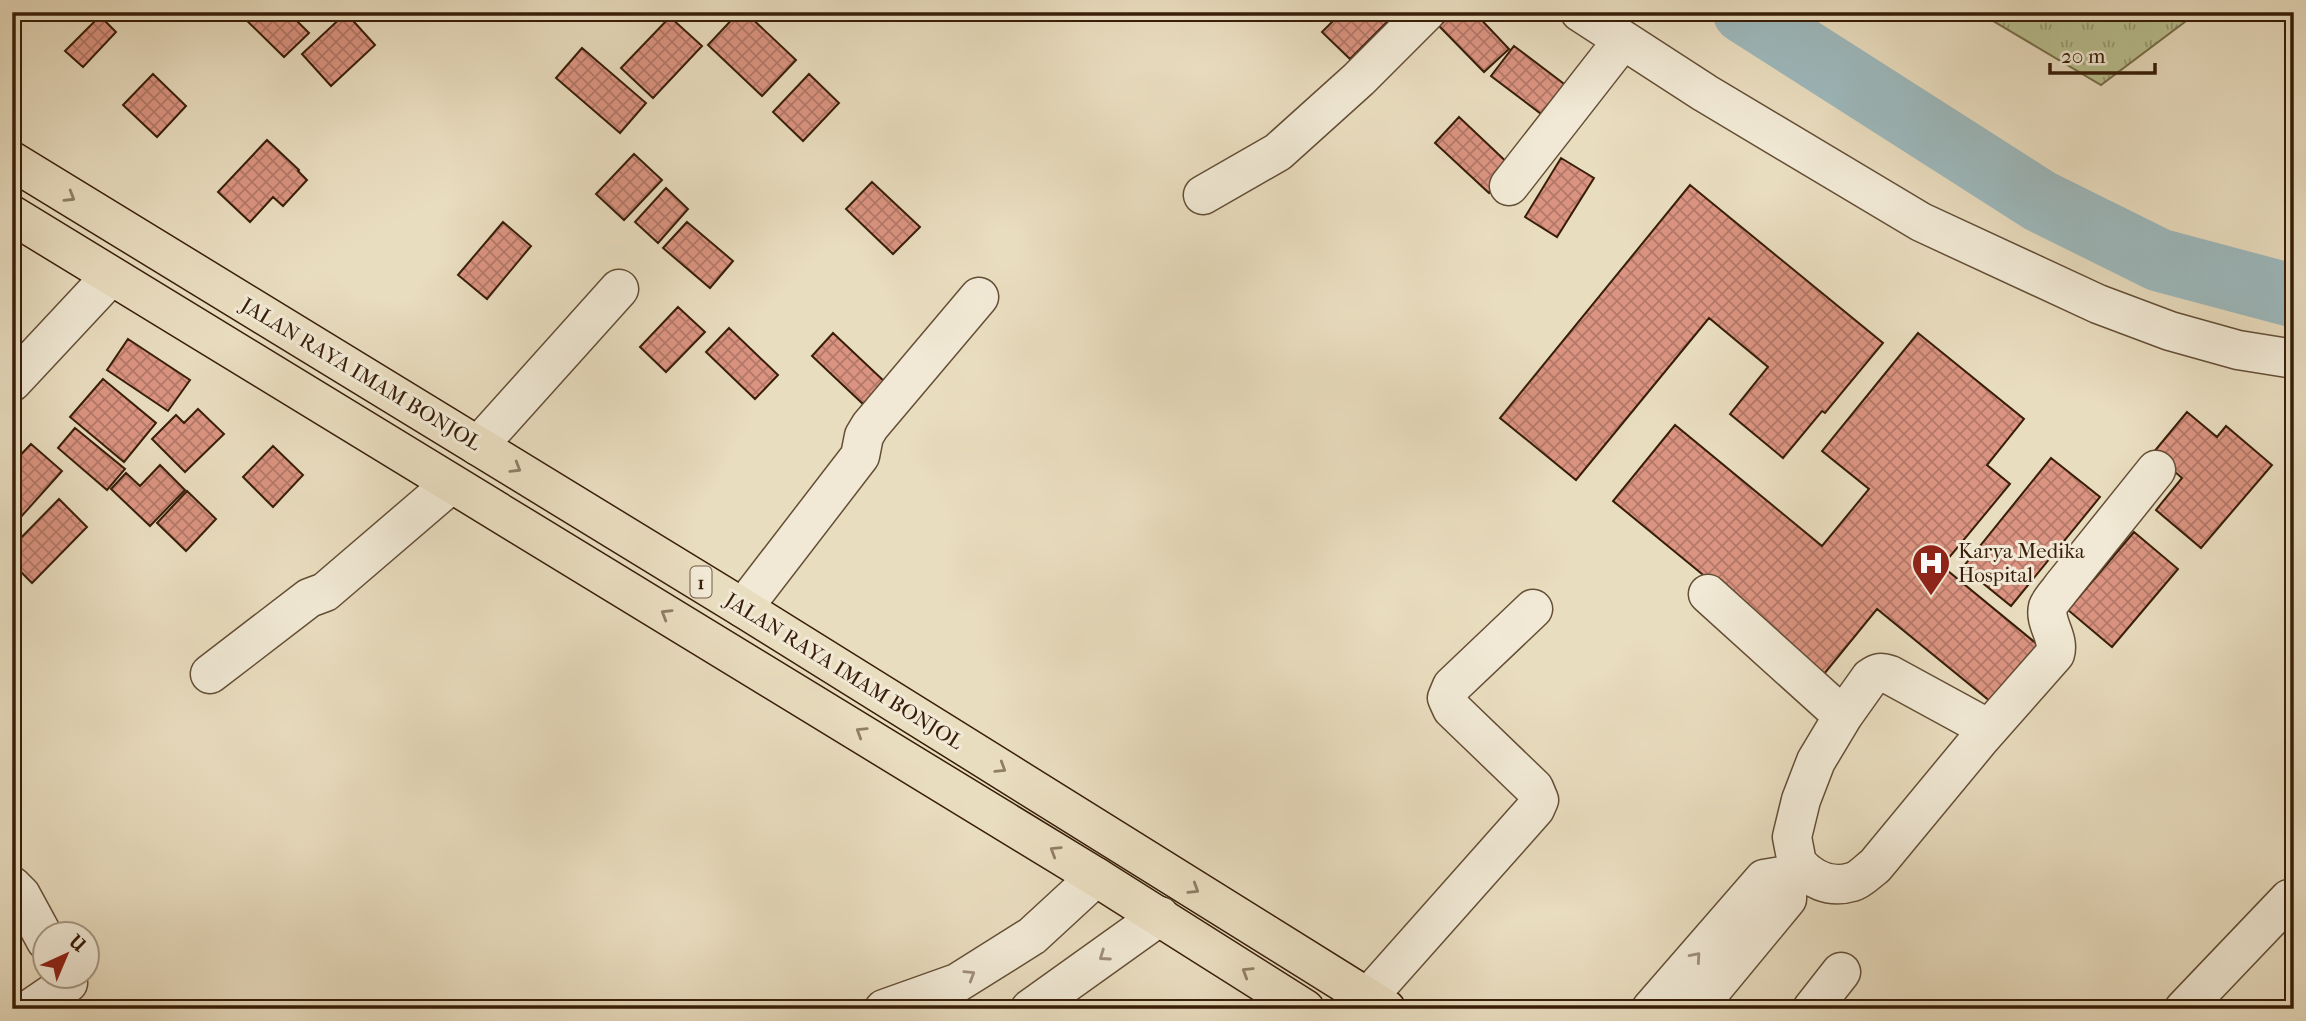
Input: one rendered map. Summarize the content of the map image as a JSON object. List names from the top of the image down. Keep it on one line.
{"streets":{"highway":["JALAN RAYA IMAM BONJOL","1"]},"places":{"hospital":["Karya Medika Hospital"]},"scale_bar":"20 m","north":"top right"}
